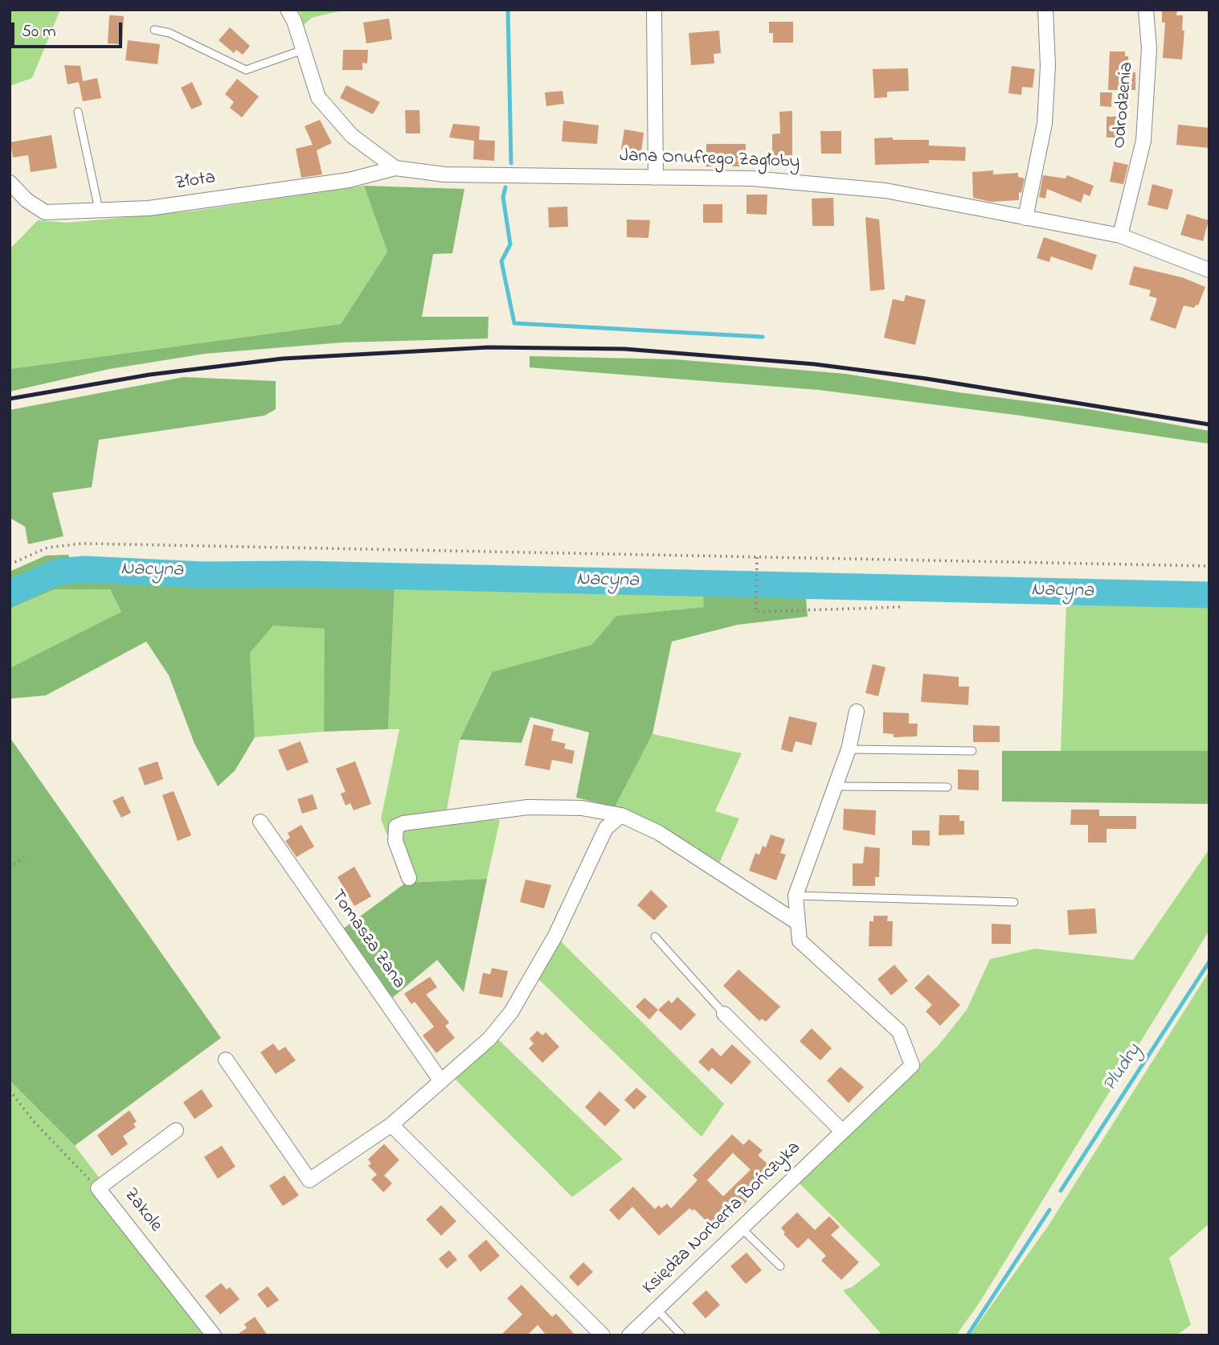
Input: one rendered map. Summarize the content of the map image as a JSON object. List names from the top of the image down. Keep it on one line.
{"streets":{"street":["Odrodzenia","Jana Onufrego Zagłoby","Złota","Tomasza Zana","Zakole","Księdza Norberta Bończyka"]},"crossings":[["Odrodzenia","Jana Onufrego Zagłoby"],["Jana Onufrego Zagłoby","Złota"]],"water":["Nacyna","Pludry"],"scale_bar":"50 m"}
